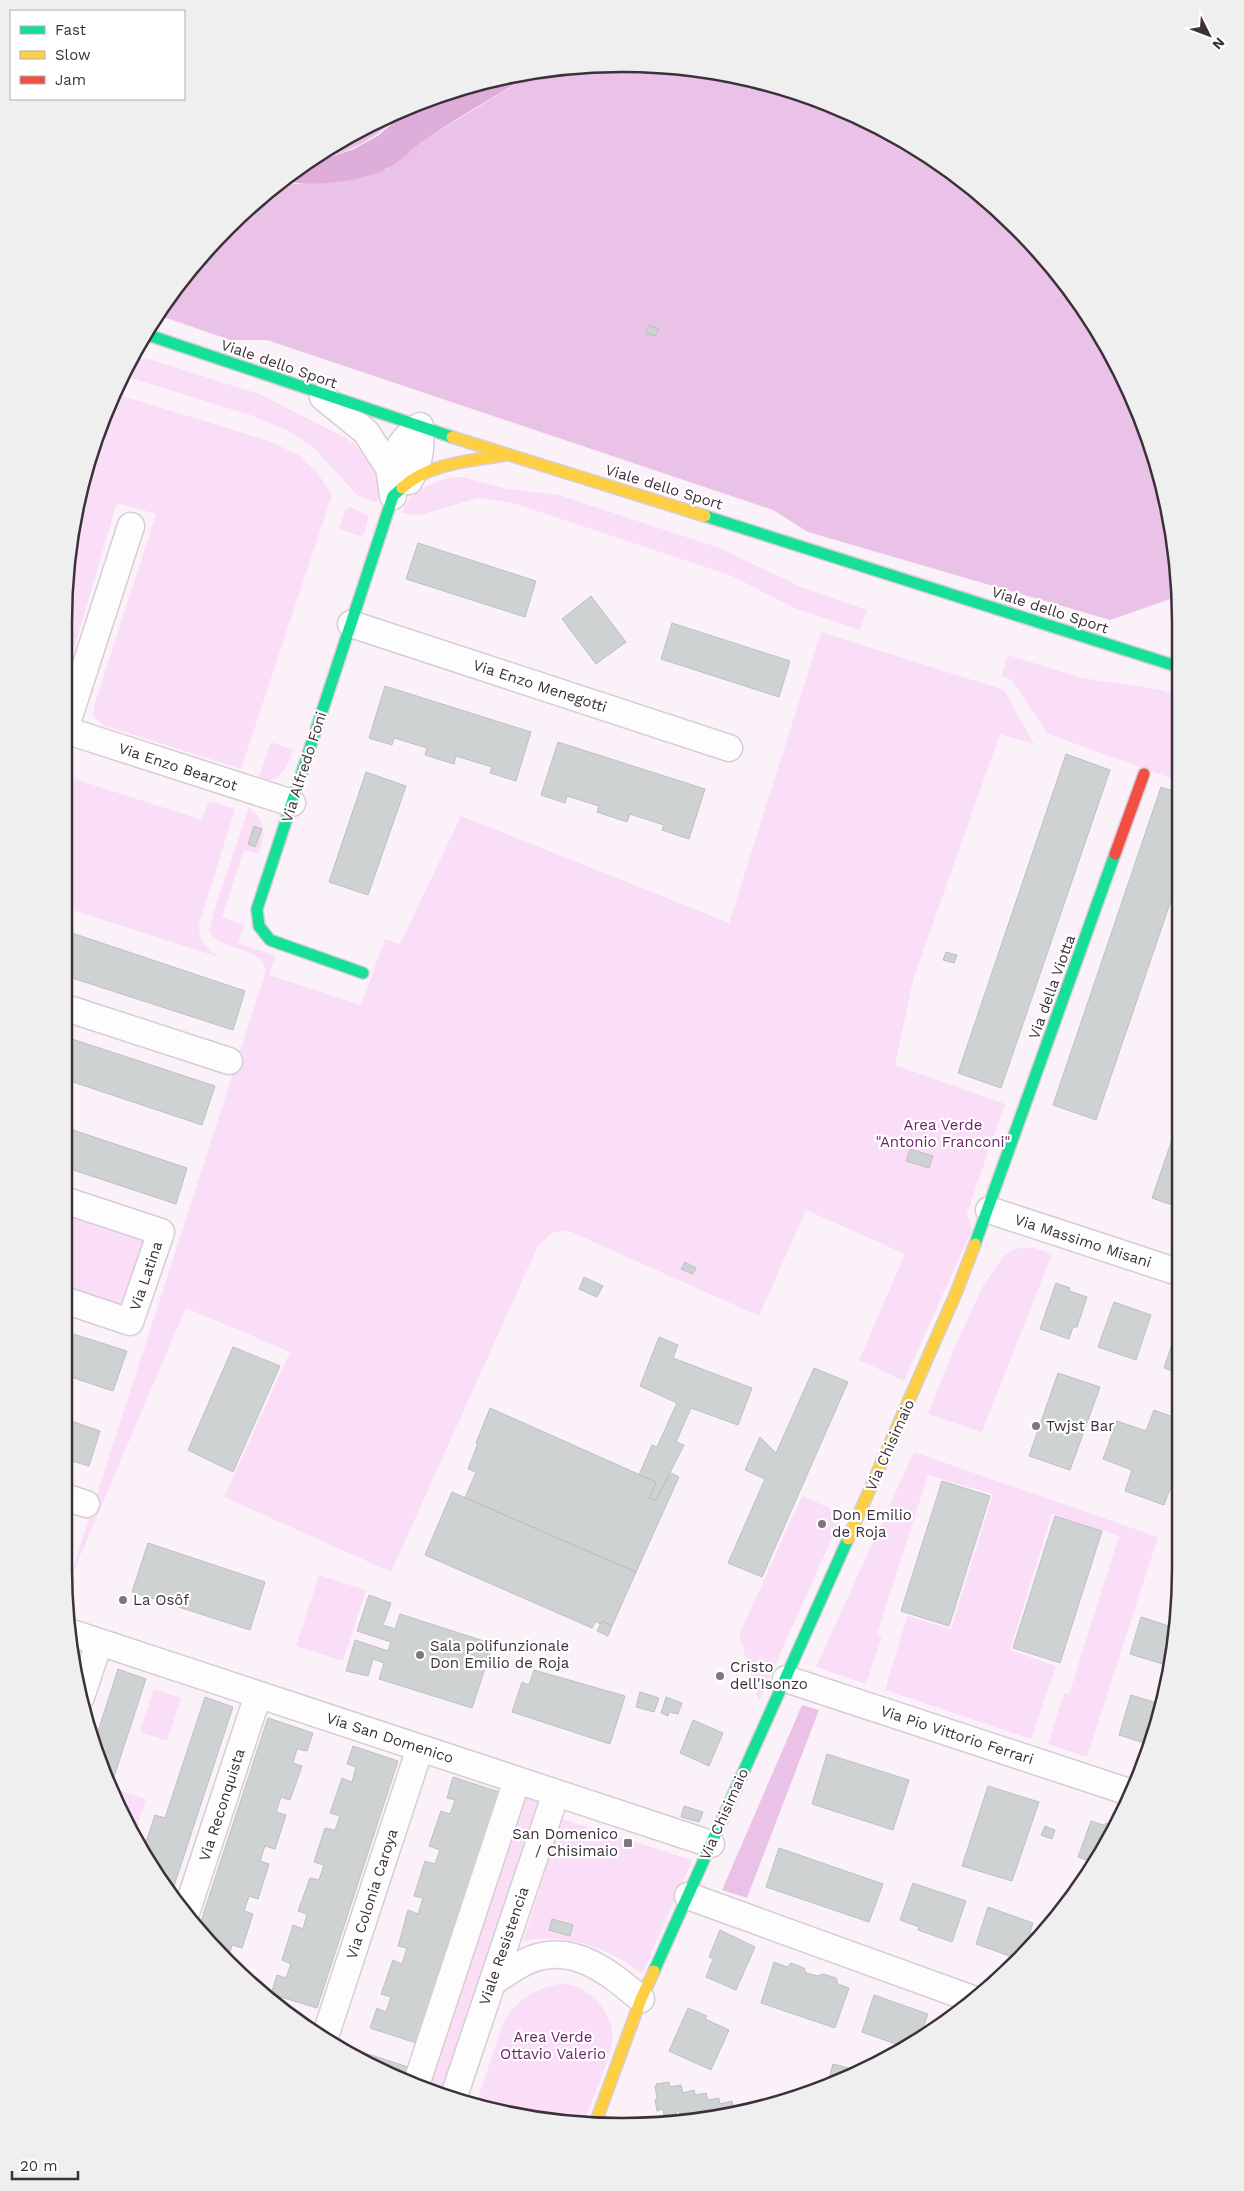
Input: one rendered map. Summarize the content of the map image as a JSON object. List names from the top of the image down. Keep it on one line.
{"streets":{"street":["Viale dello Sport","Via Enzo Menegotti","Via Enzo Bearzot","Via Alfredo Foni","Via della Viotta","Via Massimo Misani","Via Latina","Via Chisimaio","Via Pio Vittorio Ferrari","Via San Domenico","Via Reconquista","Via Colonia Caroya","Viale Resistencia"]},"crossings":[["Viale dello Sport","Via Alfredo Foni"],["Via Enzo Menegotti","Via Alfredo Foni"],["Via Enzo Bearzot","Via Alfredo Foni"],["Via della Viotta","Via Massimo Misani"],["Via della Viotta","Via Chisimaio"],["Via Massimo Misani","Via Chisimaio"],["Via Chisimaio","Via Pio Vittorio Ferrari"],["Via Chisimaio","Via San Domenico"],["Via San Domenico","Via Reconquista"],["Via San Domenico","Via Colonia Caroya"],["Via San Domenico","Viale Resistencia"]],"parks":["Area Verde \"Antonio Franconi\"","Area Verde Ottavio Valerio"],"places":{"other":["Twjst Bar","Don Emilio de Roja","La Osôf","Sala polifunzionale Don Emilio de Roja","Cristo dell'Isonzo"],"transit":["San Domenico / Chisimaio"]},"legend":["Fast","Slow","Jam"],"scale_bar":"20 m","north":"bottom right"}
